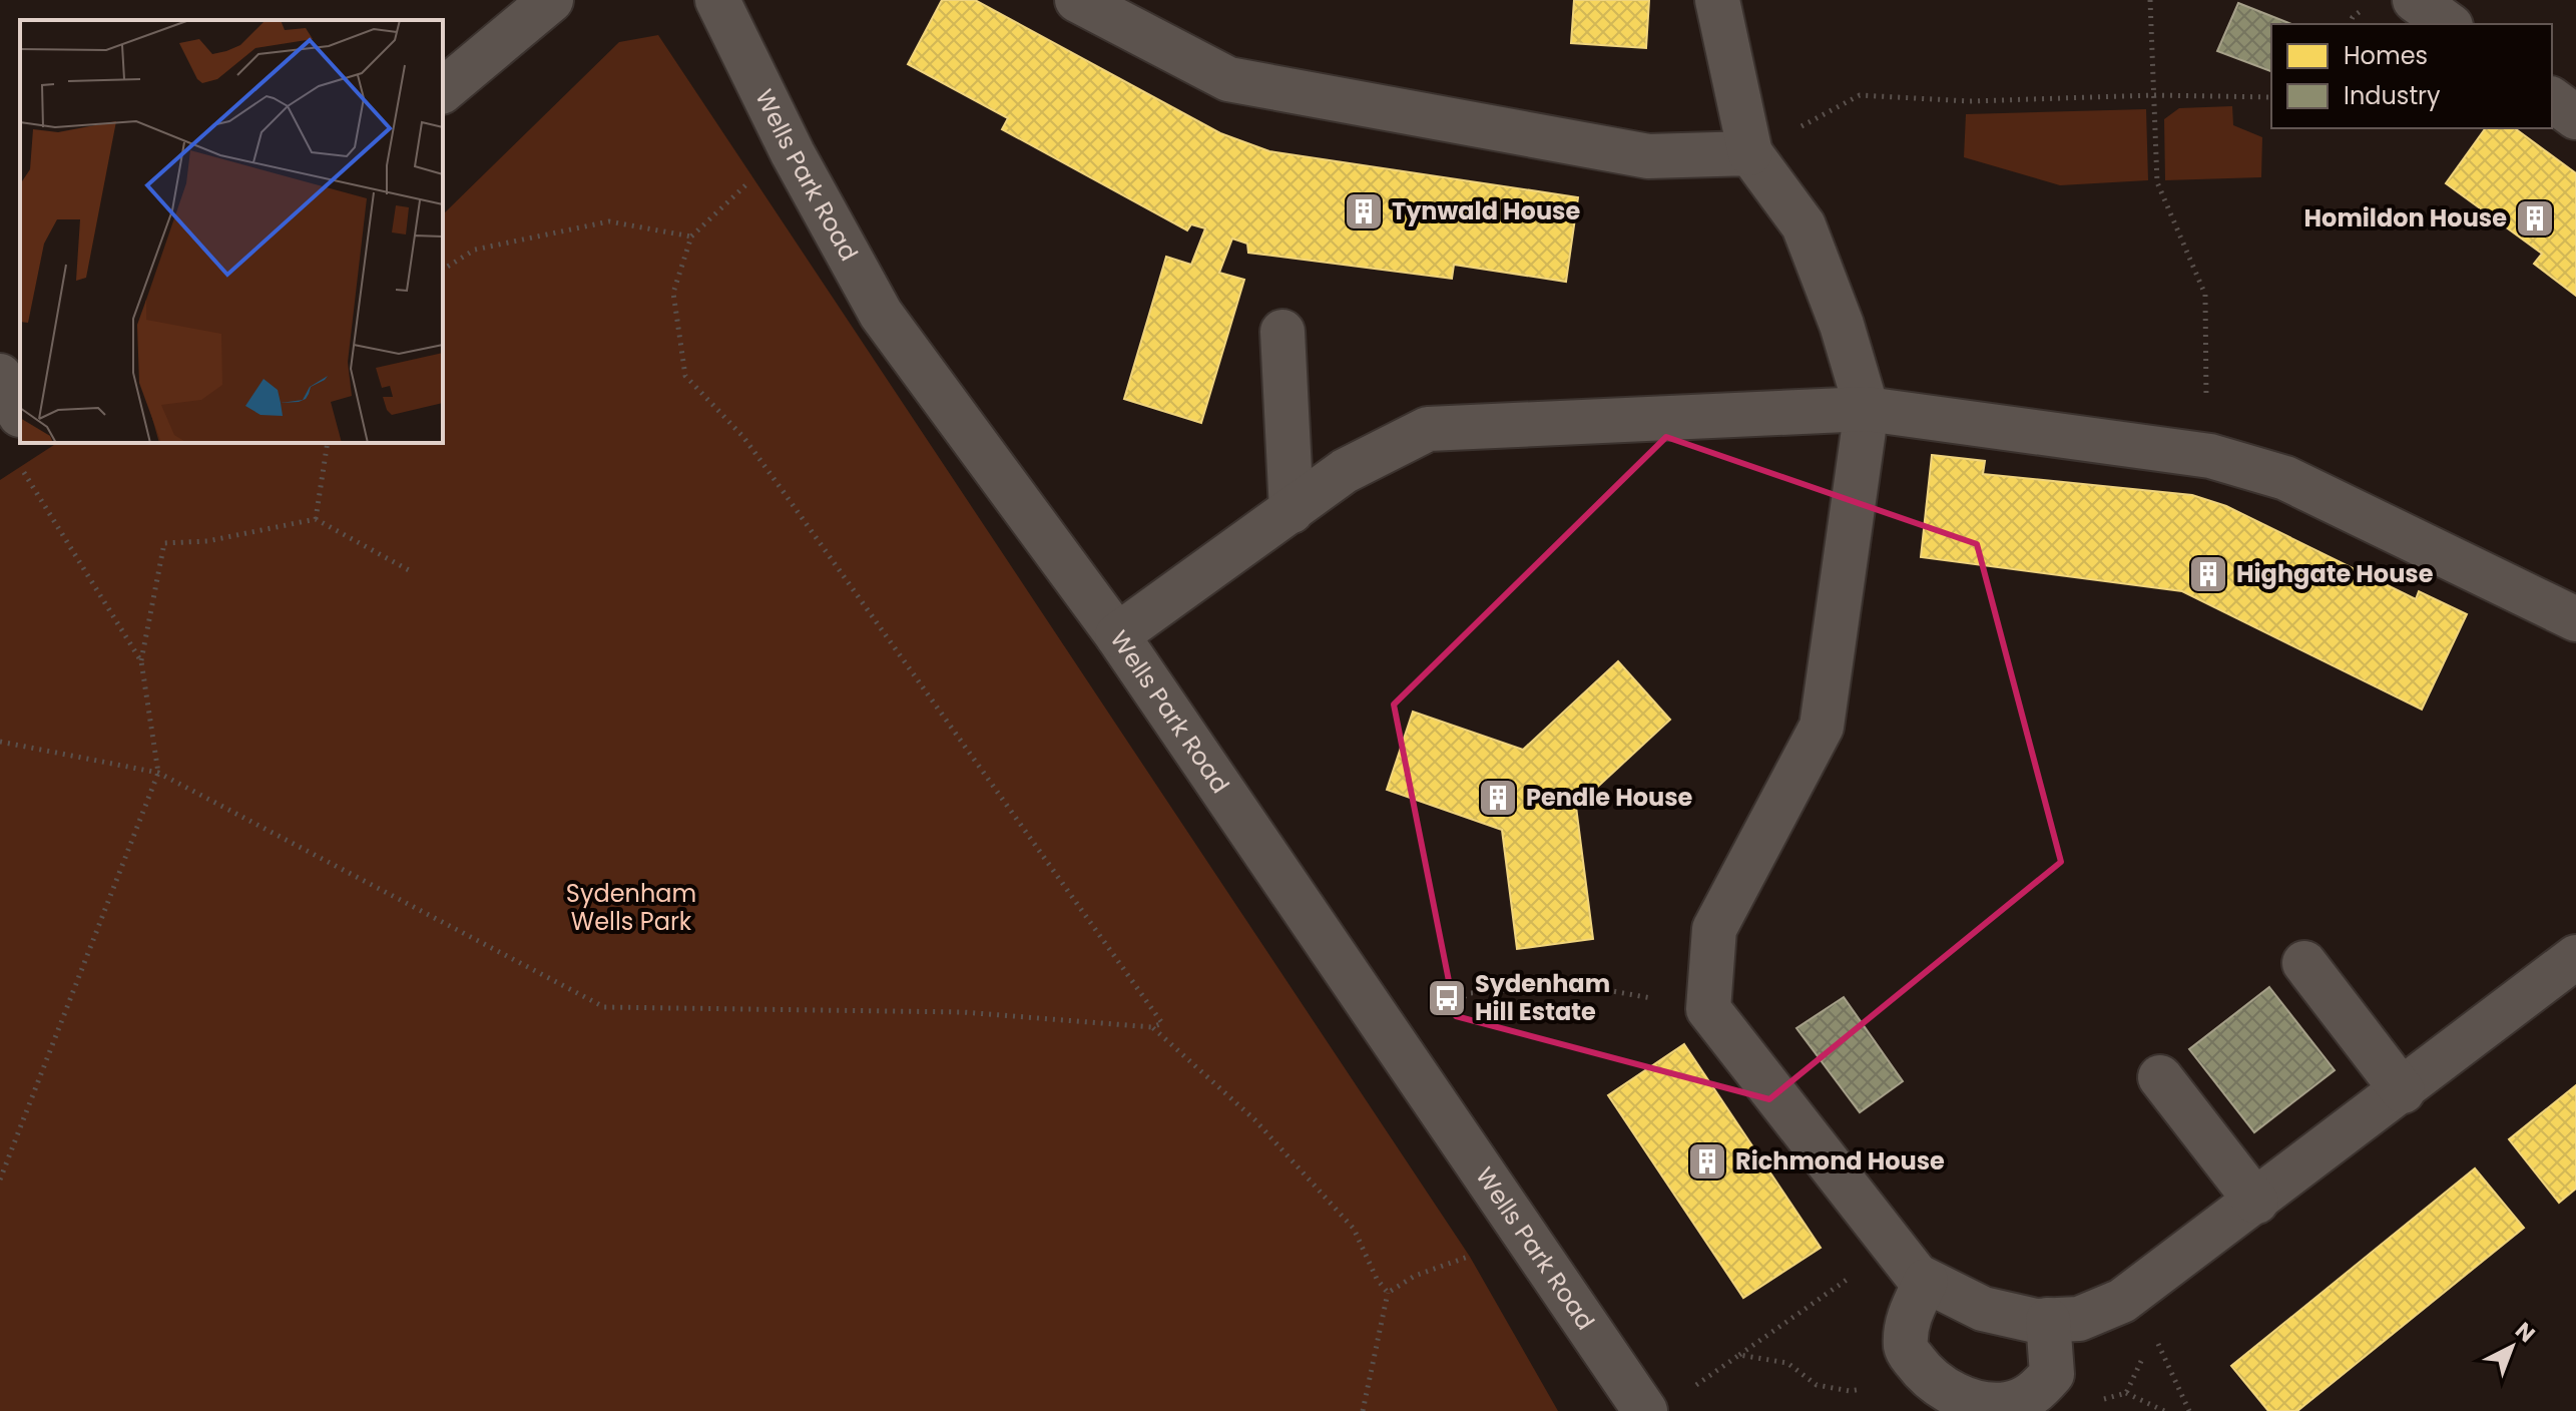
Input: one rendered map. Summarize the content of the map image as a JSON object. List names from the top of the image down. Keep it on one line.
{"streets":{"street":["Wells Park Road"]},"parks":["Sydenham Wells Park"],"places":{"building":["Tynwald House","Homildon House","Highgate House","Pendle House","Richmond House"],"bus stop":["Sydenham Hill Estate"]},"legend":["Homes","Industry"],"north":"top right"}
